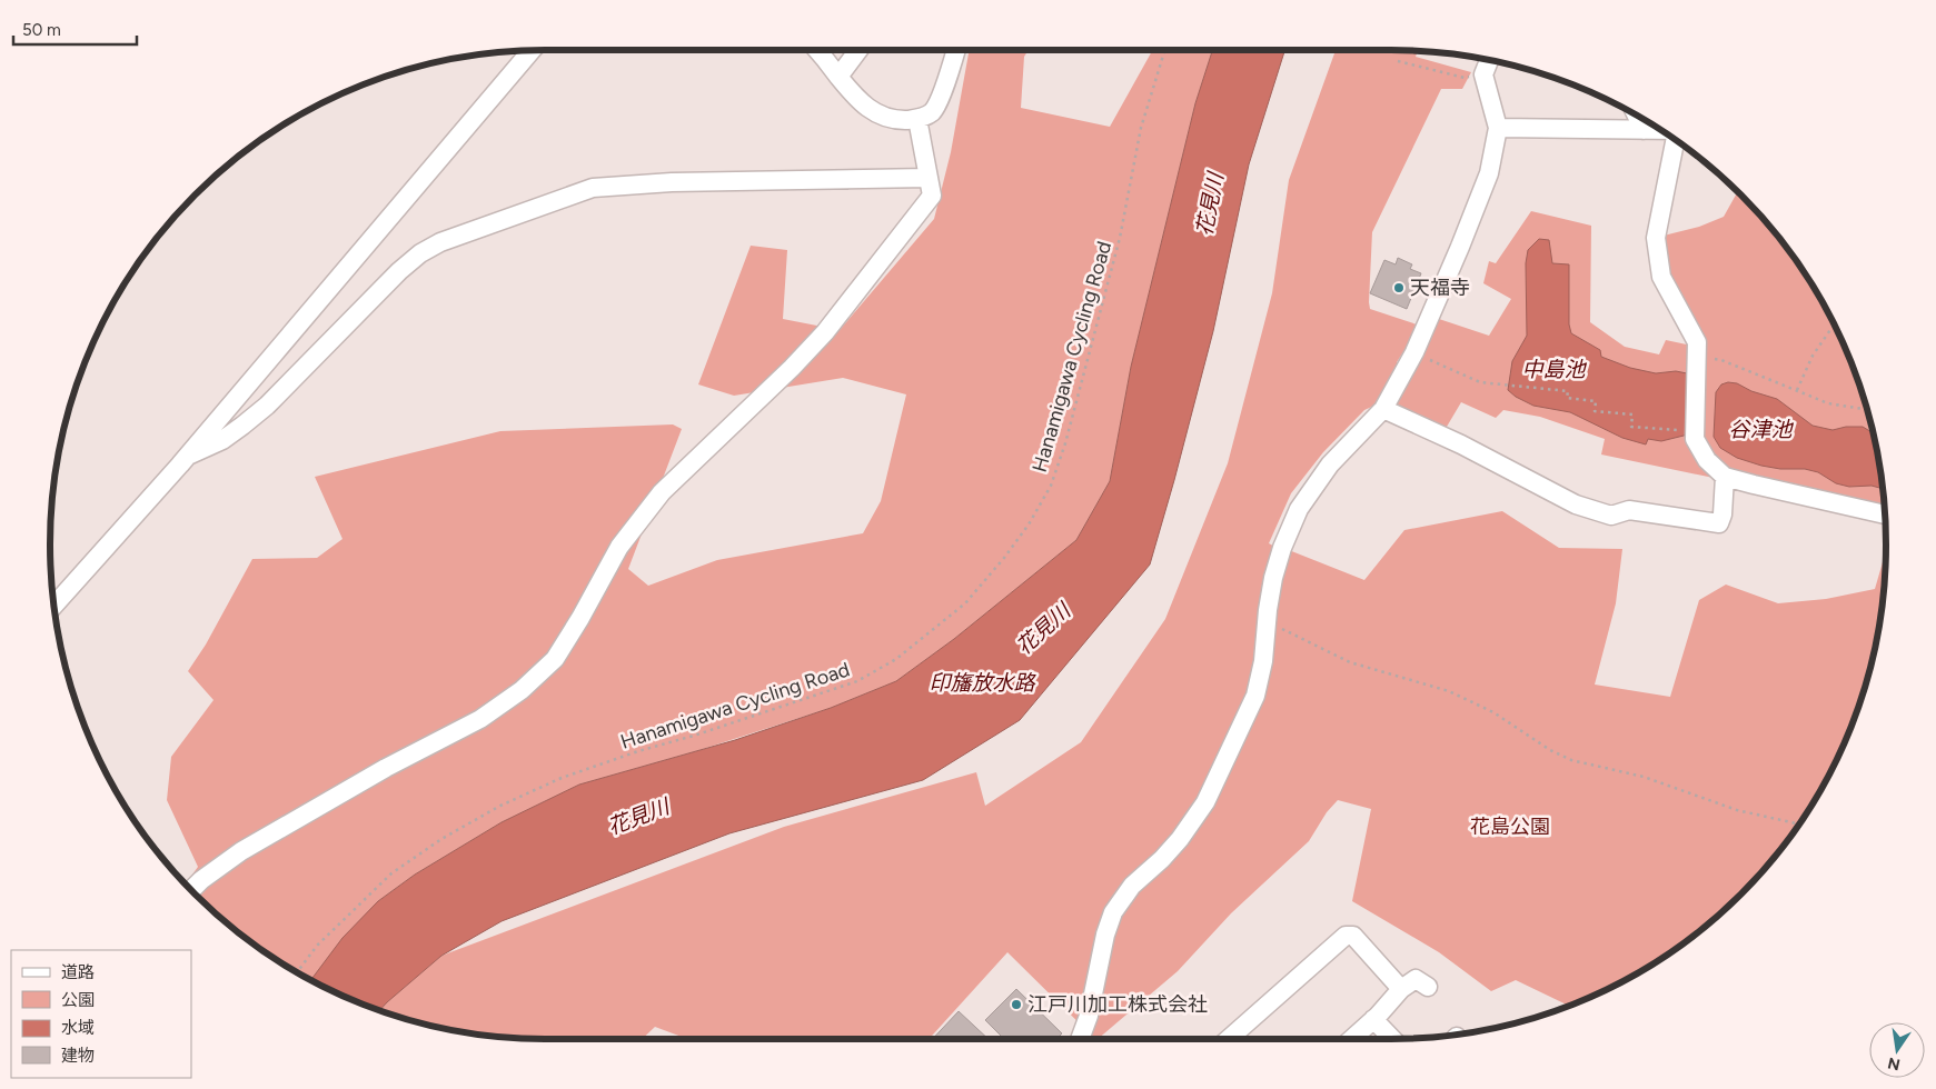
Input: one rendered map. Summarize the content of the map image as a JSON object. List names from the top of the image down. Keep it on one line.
{"streets":{"path":["Hanamigawa Cycling Road"]},"water":["花見川","中島池","谷津池","印旛放水路"],"parks":["花島公園"],"places":["天福寺","江戸川加工株式会社"],"legend":["道路","公園","水域","建物"],"scale_bar":"50 m","north":"bottom"}
